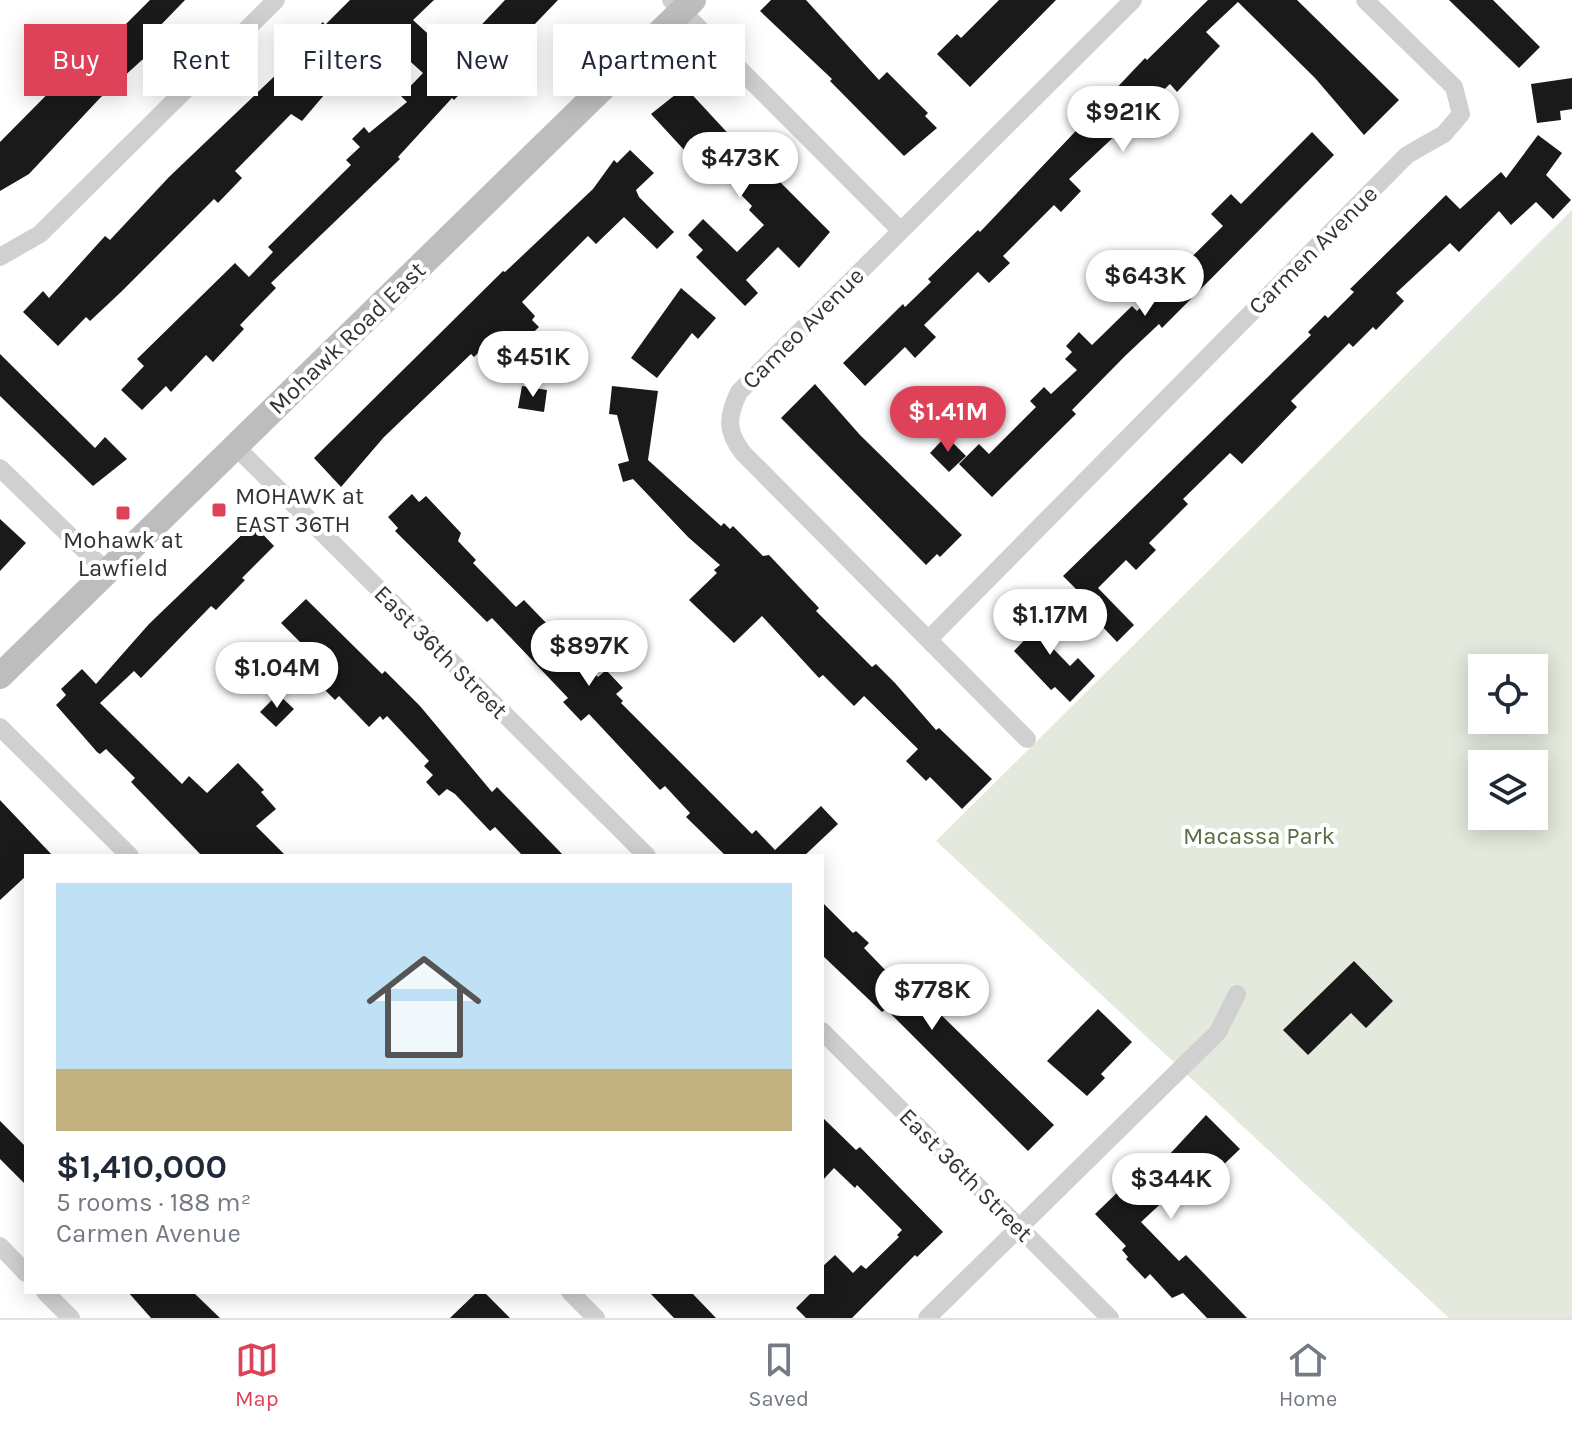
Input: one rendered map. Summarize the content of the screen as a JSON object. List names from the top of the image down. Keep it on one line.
{"streets":{"main road":["Mohawk Road East"],"street":["Carmen Avenue","Cameo Avenue","East 36th Street"]},"crossings":[["Carmen Avenue","Cameo Avenue"],["Mohawk Road East","East 36th Street"]],"parks":["Macassa Park"],"places":{"transit":["MOHAWK at EAST 36TH","Mohawk at Lawfield"]},"page":{"chip":["Buy","Rent","Filters","New","Apartment"],"price":["$921K","$473K","$643K","$451K","$1.41M","$1.17M","$897K","$1.04M","$778K","$344K"],"list":[{"name":"$1,410,000","note":"5 rooms · 188 m² · Carmen Avenue"}],"tabs":["Map","Saved","Home"]}}
